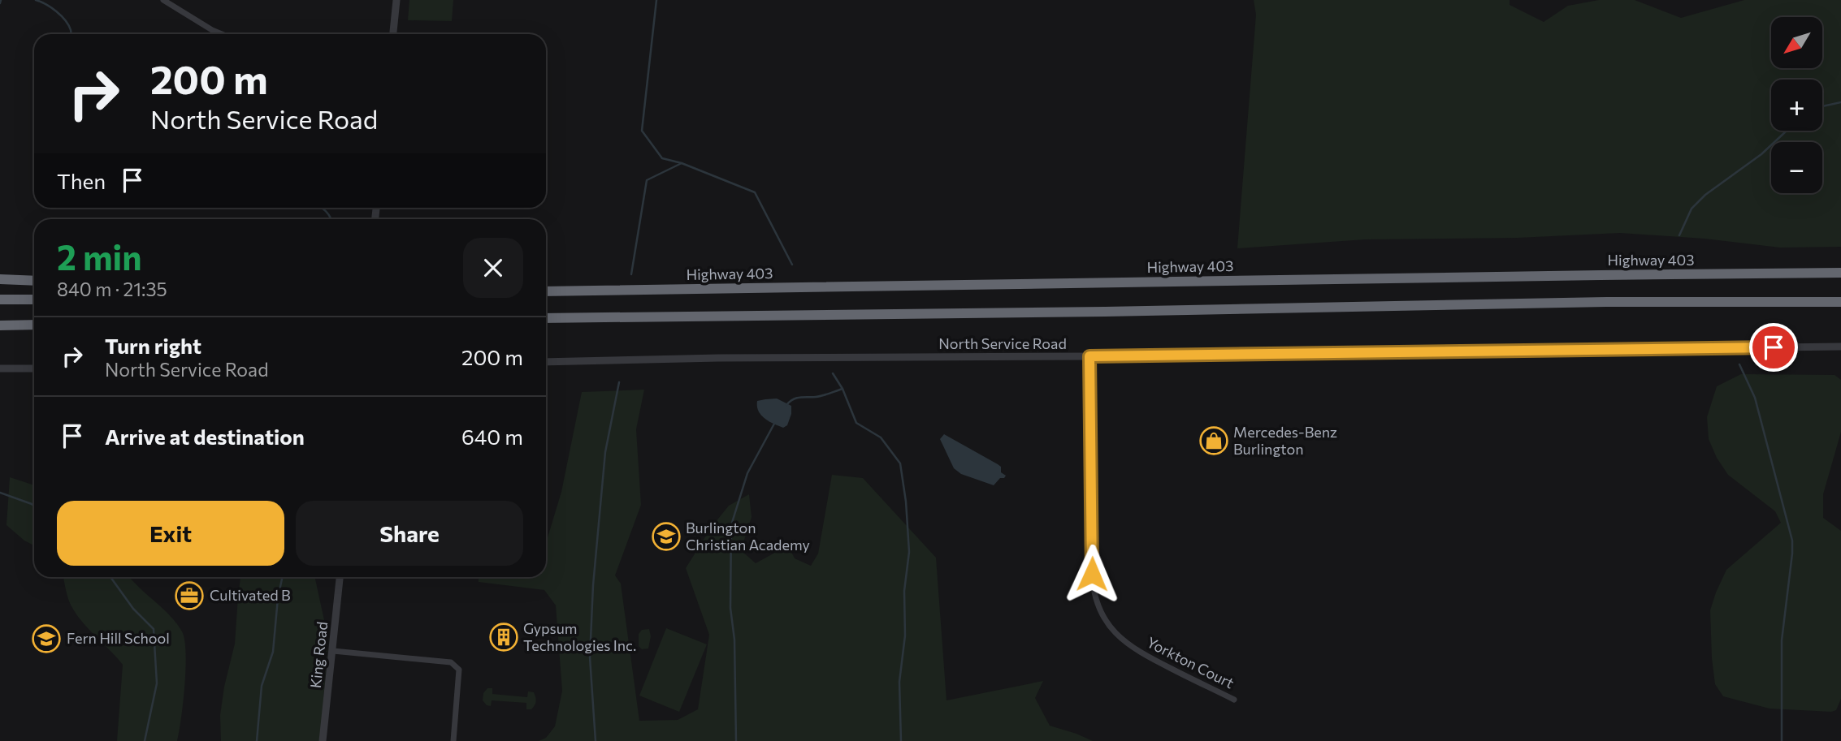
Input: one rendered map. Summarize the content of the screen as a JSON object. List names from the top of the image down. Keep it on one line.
{"streets":{"highway":["Highway 403"],"street":["North Service Road","King Road","Yorkton Court"]},"crossings":[["North Service Road","Yorkton Court"]],"places":{"shop":["Mercedes-Benz Burlington"],"school or university":["Burlington Christian Academy","Fern Hill School"],"office":["Cultivated B"],"building":["Gypsum Technologies Inc."]},"north":"bottom left","page":{"map_buttons":["+","−"],"turn":["200 m","North Service Road"],"then":"Then","heading":["2 min","840 m · 21:35"],"list":[{"name":"Turn right","note":"North Service Road","value":"200 m"},{"name":"Arrive at destination","value":"640 m"}],"buttons":["Exit","Share"]}}
